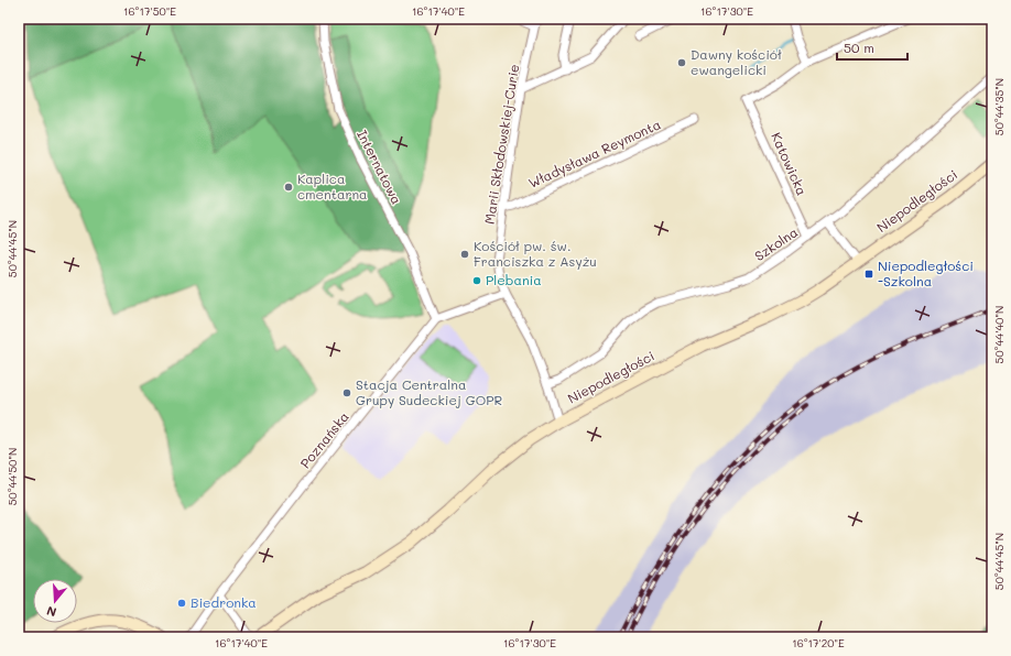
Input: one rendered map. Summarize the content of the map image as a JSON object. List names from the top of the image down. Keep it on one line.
{"streets":{"main road":["Niepodległości"],"street":["Marii Skłodowskiej-Curie","Władysława Reymonta","Katowicka","Internatowa","Szkolna","Poznańska"]},"crossings":[["Marii Skłodowskiej-Curie","Władysława Reymonta"],["Marii Skłodowskiej-Curie","Niepodległości"],["Marii Skłodowskiej-Curie","Szkolna"],["Katowicka","Szkolna"],["Internatowa","Poznańska"]],"places":{"other":["Dawny kościół ewangelicki","Kaplica cmentarna","Kościół pw. św. Franciszka z Asyżu","Plebania","Stacja Centralna Grupy Sudeckiej GOPR","Biedronka"],"transit":["Niepodległości -Szkolna"]},"scale_bar":"50 m","north":"bottom","coordinates":["16°17'50\"E","16°17'40\"E","16°17'30\"E","50°44'35\"N","50°44'45\"N","50°44'40\"N","50°44'50\"N","16°17'20\"E"]}
